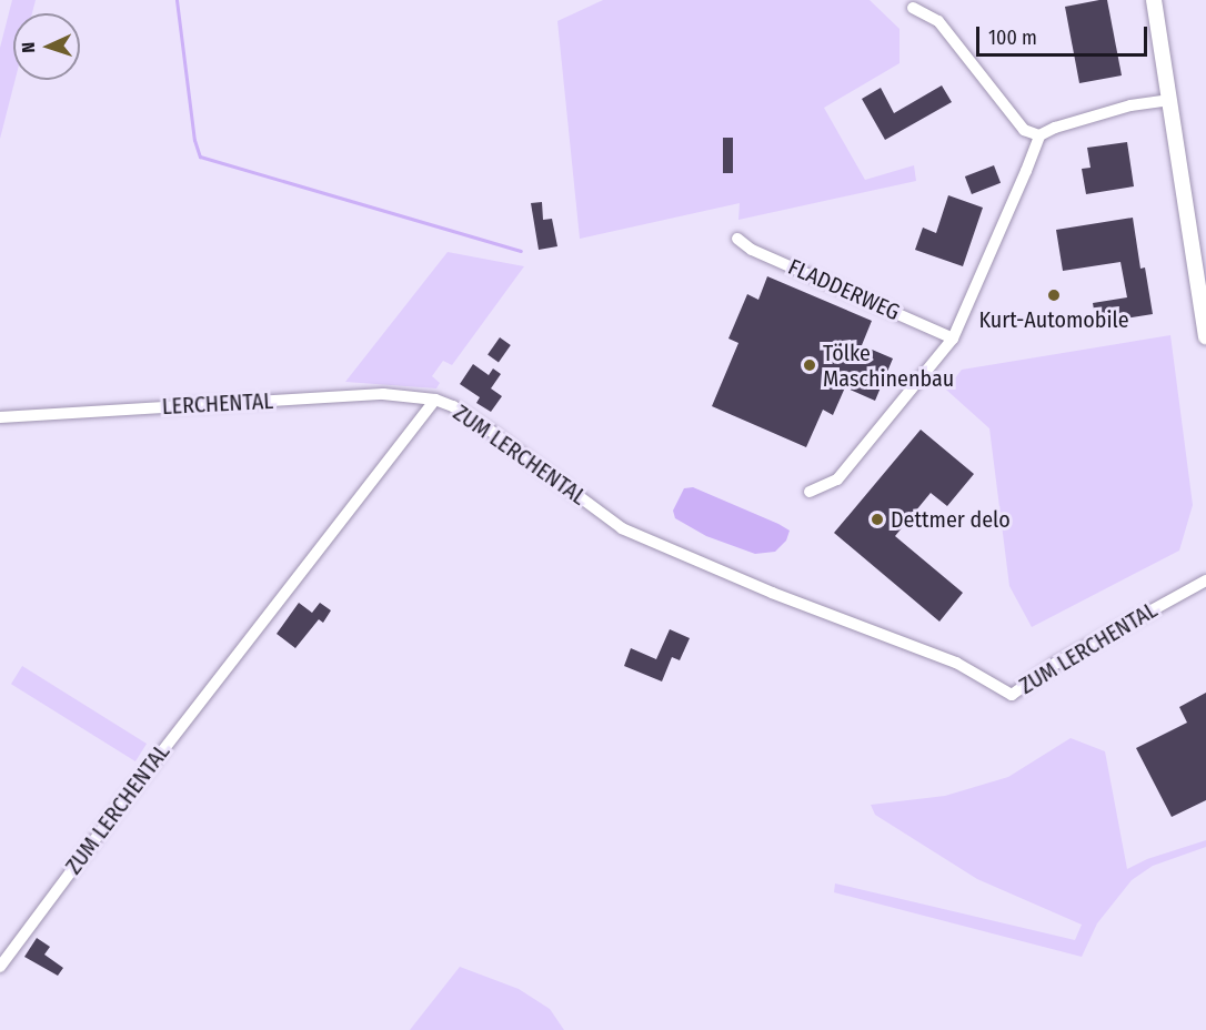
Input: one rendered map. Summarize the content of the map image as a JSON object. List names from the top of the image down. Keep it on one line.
{"streets":{"street":["FLADDERWEG","LERCHENTAL","ZUM LERCHENTAL"]},"crossings":[["LERCHENTAL","ZUM LERCHENTAL"]],"places":["Kurt-Automobile","Tölke Maschinenbau","Dettmer delo"],"scale_bar":"100 m","north":"left"}
